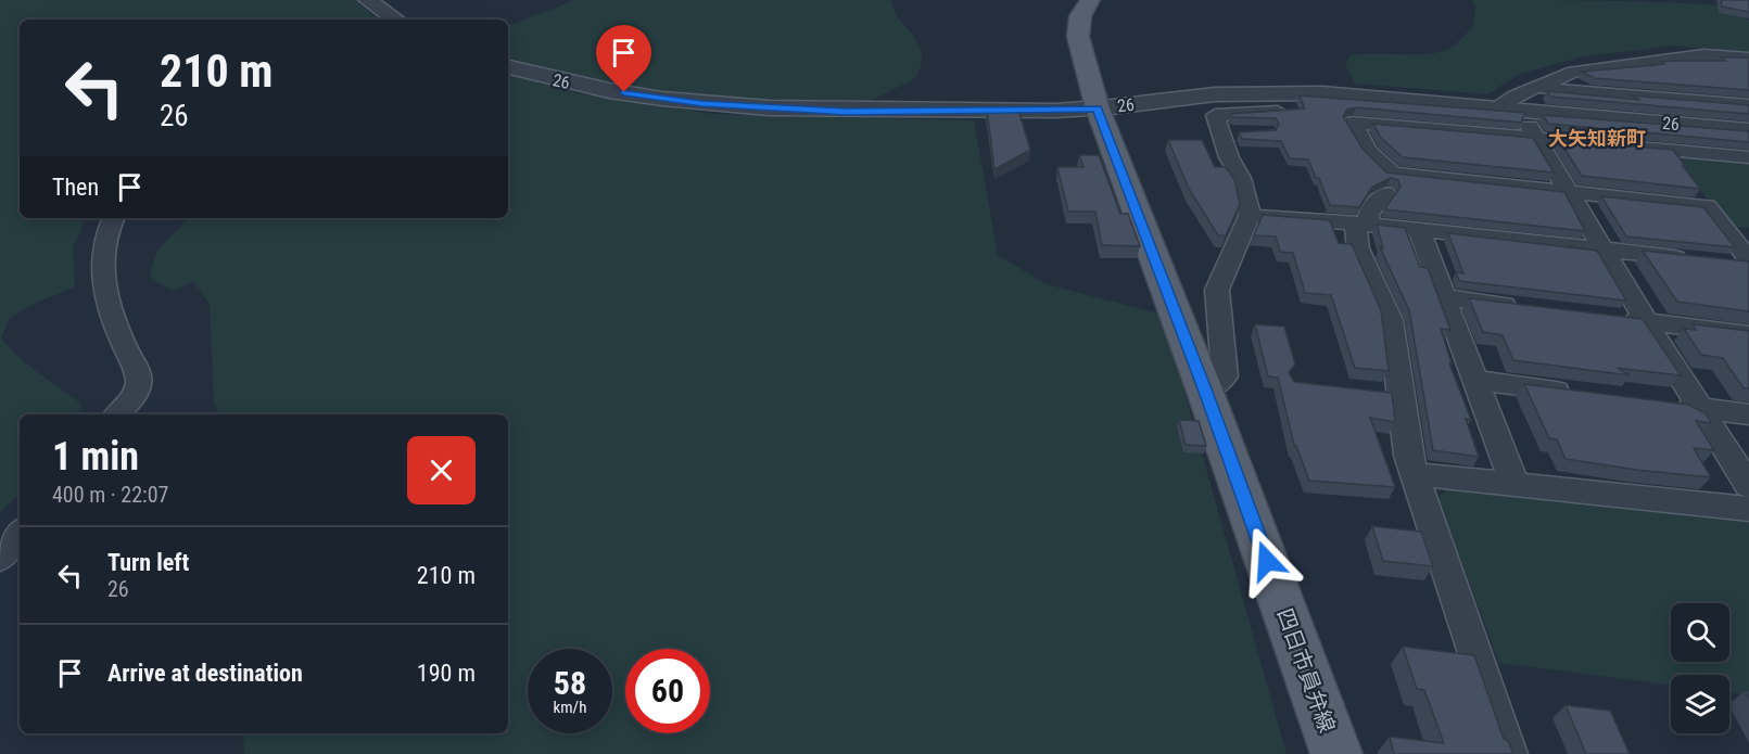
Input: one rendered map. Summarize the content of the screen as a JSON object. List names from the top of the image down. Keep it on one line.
{"streets":{"main road":["四日市員弁線"],"street":["26"]},"crossings":[["26","四日市員弁線"]],"districts":["大矢知新町"],"page":{"turn":["210 m","26"],"then":"Then","heading":["1 min","400 m · 22:07"],"list":[{"name":"Turn left","note":"26","value":"210 m"},{"name":"Arrive at destination","value":"190 m"}],"speed":"58 km/h","limit":"60"}}
